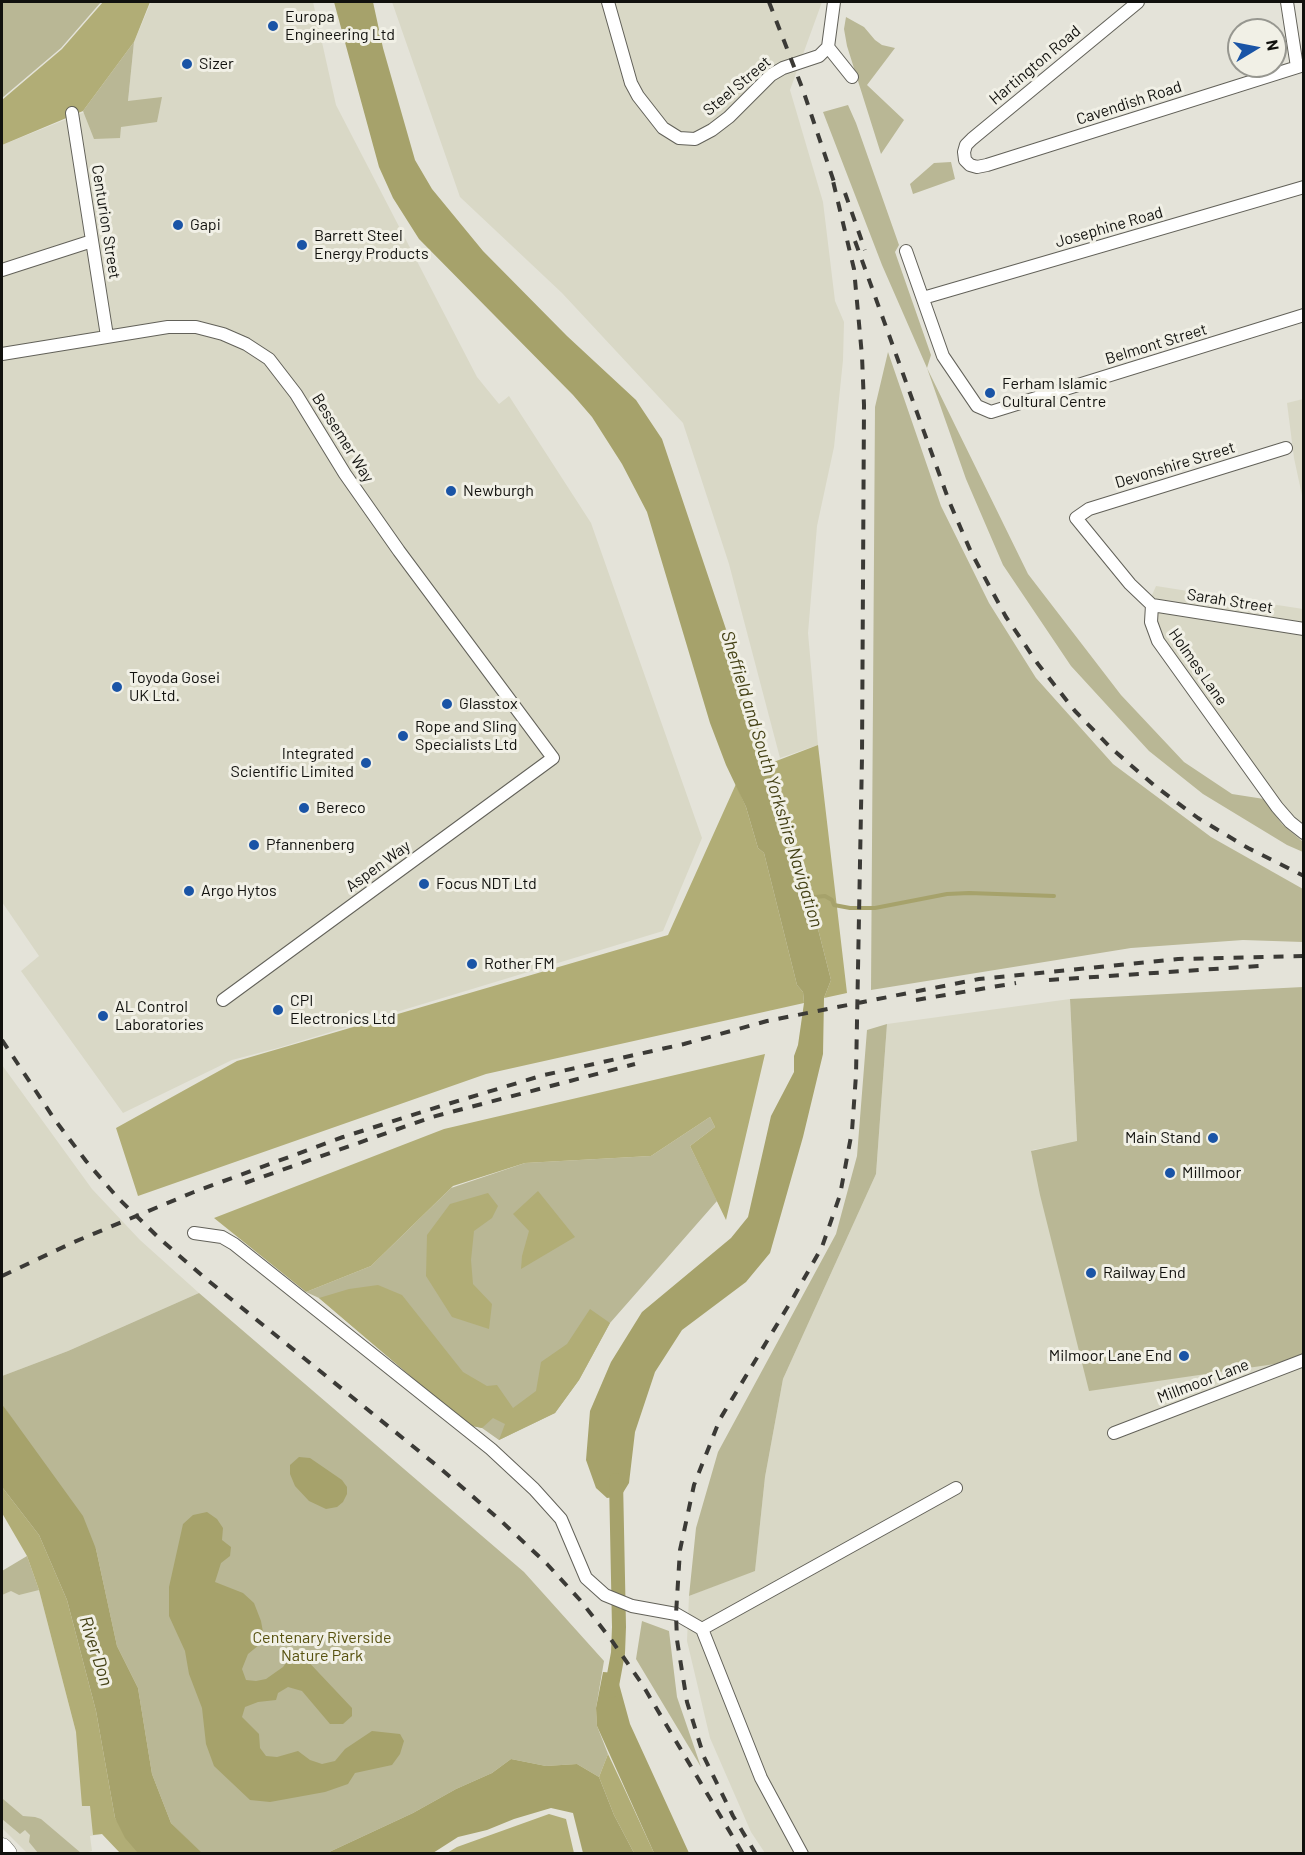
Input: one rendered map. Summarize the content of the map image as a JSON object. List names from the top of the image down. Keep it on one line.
{"streets":{"street":["Hartington Road","Steel Street","Cavendish Road","Centurion Street","Josephine Road","Belmont Street","Bessemer Way","Devonshire Street","Sarah Street","Holmes Lane","Aspen Way","Millmoor Lane"]},"crossings":[["Hartington Road","Cavendish Road"],["Centurion Street","Bessemer Way"],["Josephine Road","Belmont Street"],["Bessemer Way","Aspen Way"],["Devonshire Street","Sarah Street"],["Devonshire Street","Holmes Lane"],["Sarah Street","Holmes Lane"]],"water":["Sheffield and South Yorkshire Navigation","River Don"],"parks":["Centenary Riverside Nature Park"],"places":["Europa Engineering Ltd","Sizer","Gapi","Barrett Steel Energy Products","Ferham Islamic Cultural Centre","Newburgh","Toyoda Gosei UK Ltd.","Glasstox","Rope and Sling Specialists Ltd","Integrated Scientific Limited","Bereco","Pfannenberg","Focus NDT Ltd","Argo Hytos","Rother FM","CPI Electronics Ltd","AL Control Laboratories","Main Stand","Millmoor","Railway End","Milmoor Lane End"],"north":"right"}
